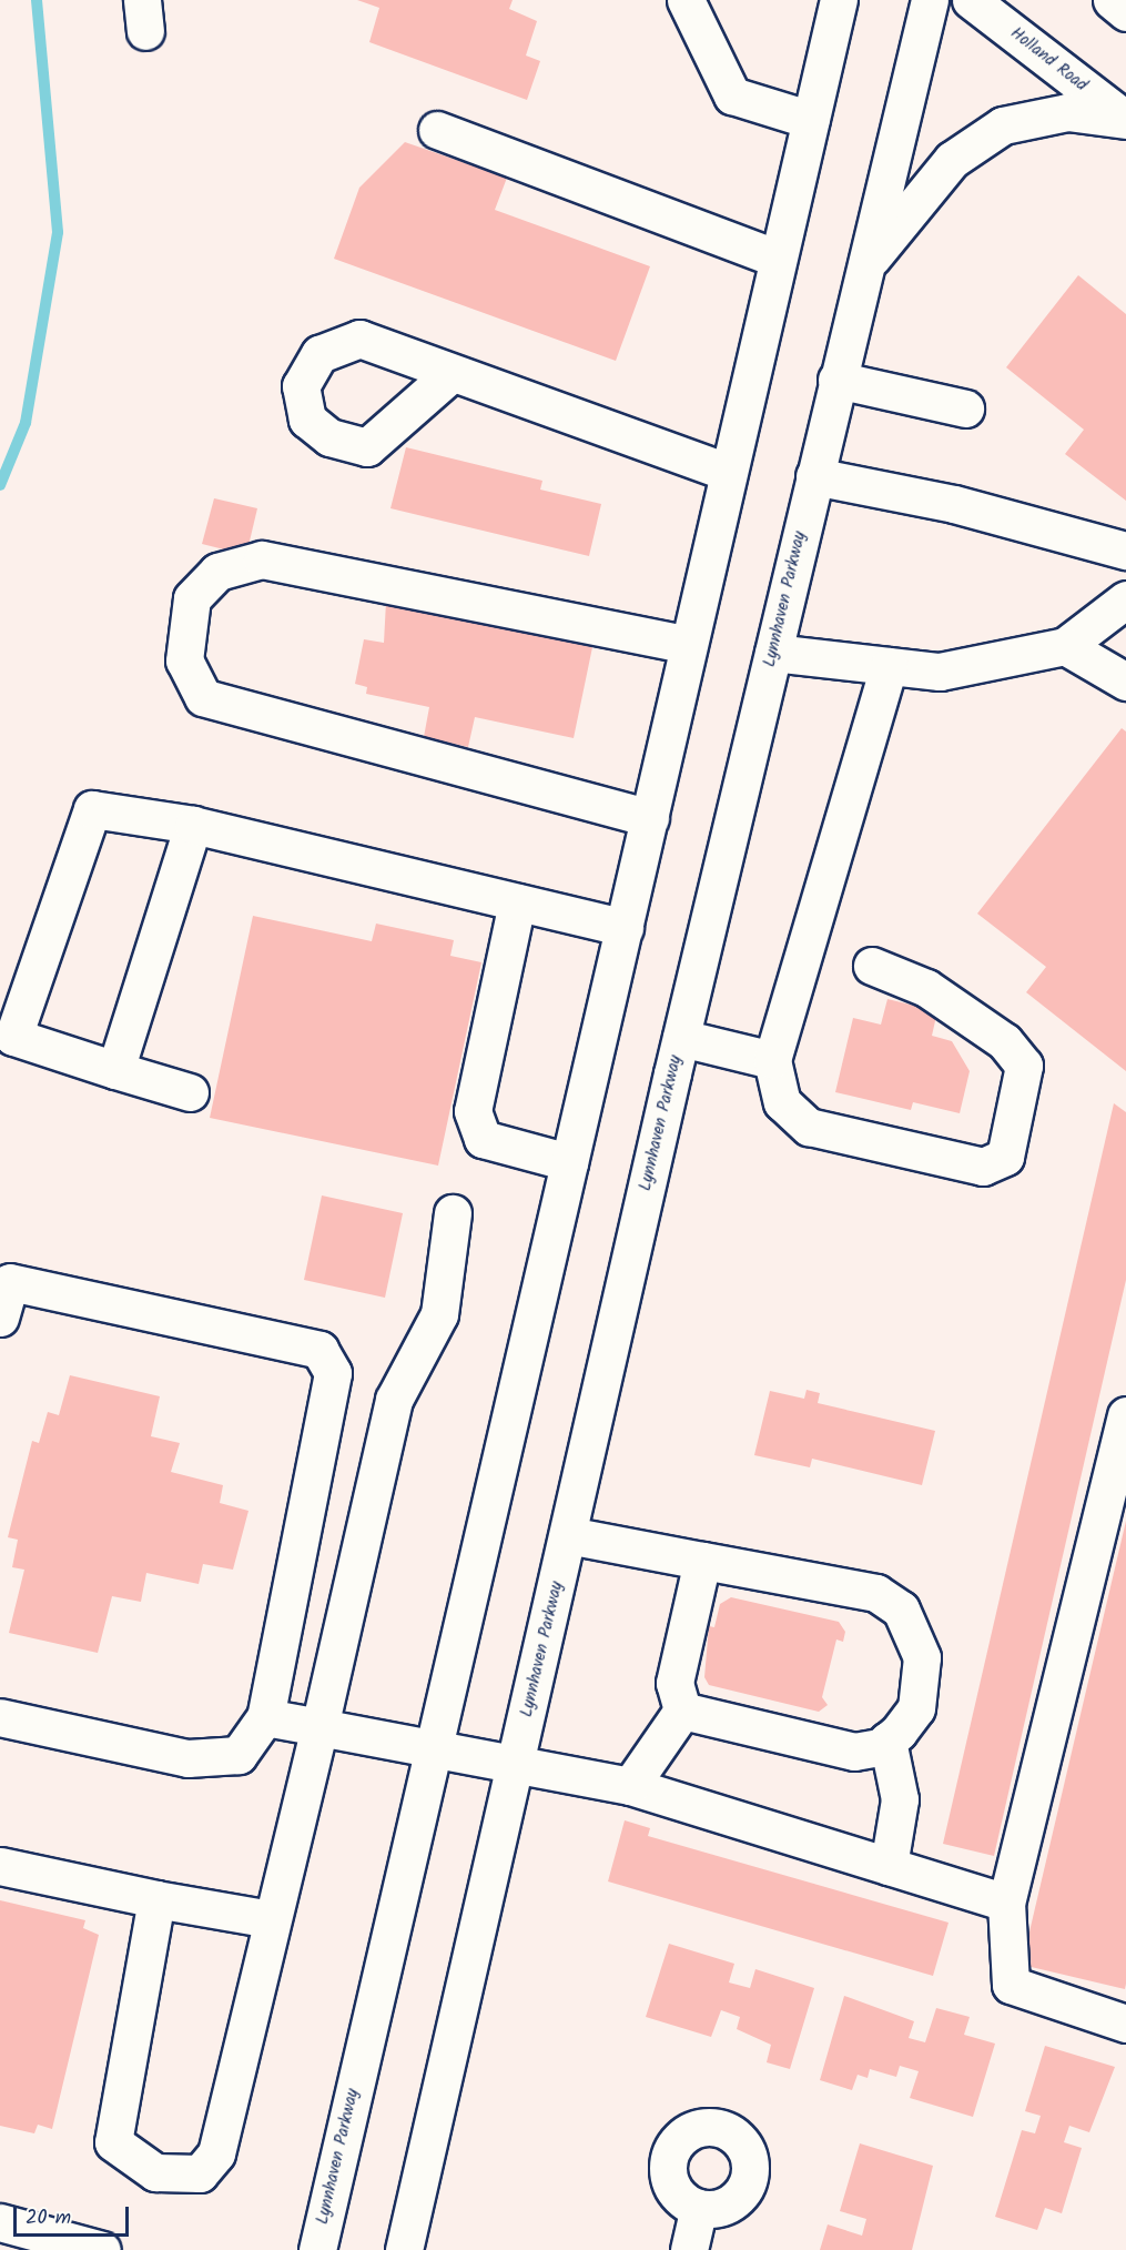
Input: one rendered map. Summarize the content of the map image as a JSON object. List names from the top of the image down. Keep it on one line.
{"streets":{"main road":["Holland Road","Lynnhaven Parkway"]},"scale_bar":"20 m"}
